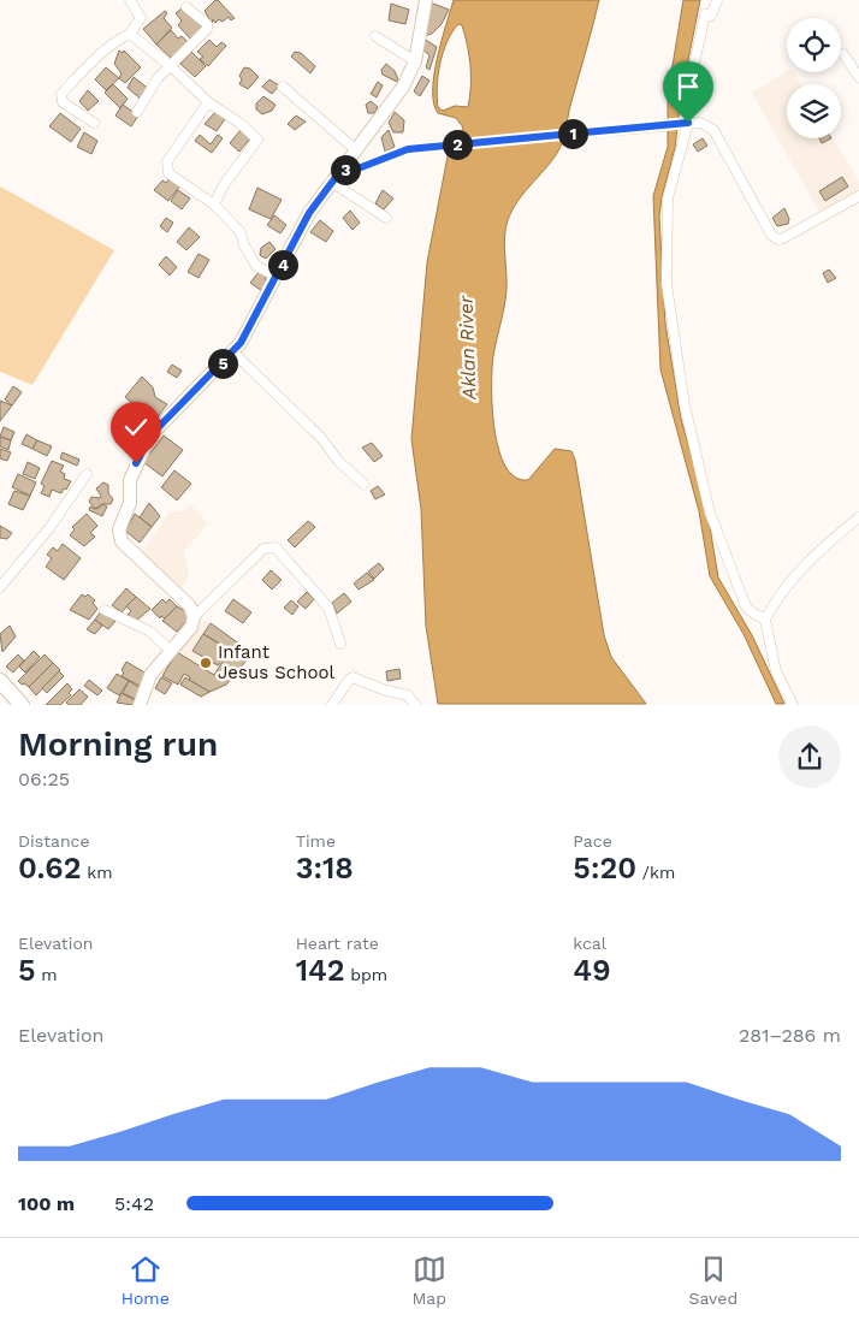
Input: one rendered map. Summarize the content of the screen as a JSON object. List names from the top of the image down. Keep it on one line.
{"water":["Aklan River"],"places":["Infant Jesus School"],"page":{"pins":["1","2","3","4","5"],"heading":["Morning run","06:25"],"stats":[["Distance","0.62 km"],["Time","3:18"],["Pace","5:20 /km"],["Elevation","5 m"],["Heart rate","142 bpm"],["kcal","49"]],"chart":["Elevation","281–286 m"],"list":[{"name":"100 m","note":"5:42"}],"tabs":["Home","Map","Saved"]}}
